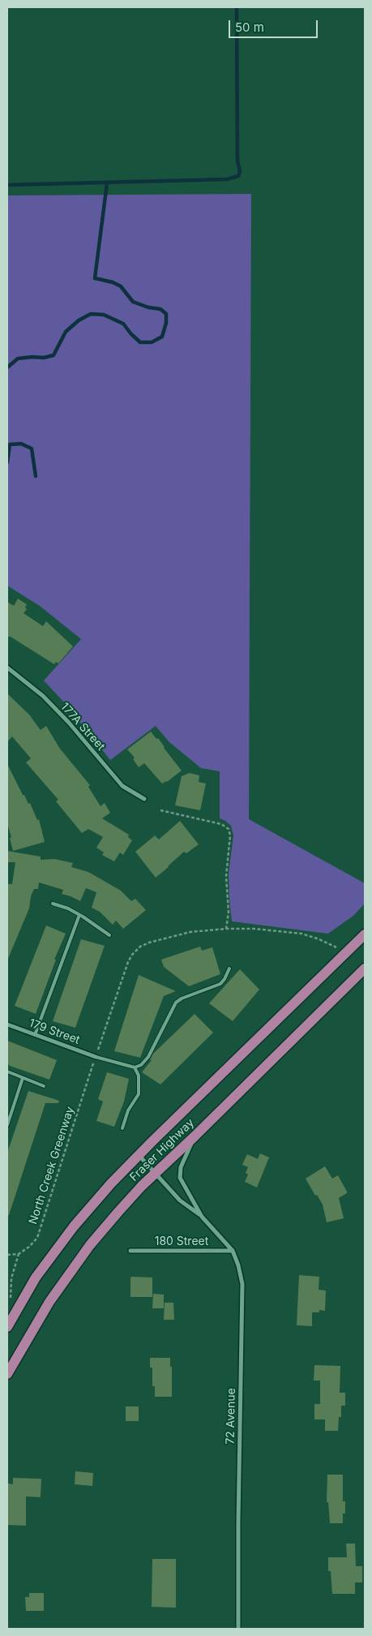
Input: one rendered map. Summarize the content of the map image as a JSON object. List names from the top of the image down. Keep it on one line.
{"streets":{"main road":["Fraser Highway"],"street":["177A Street","179 Street","180 Street","72 Avenue"],"path":["North Creek Greenway"]},"crossings":[["Fraser Highway","72 Avenue"],["180 Street","72 Avenue"]],"scale_bar":"50 m"}
